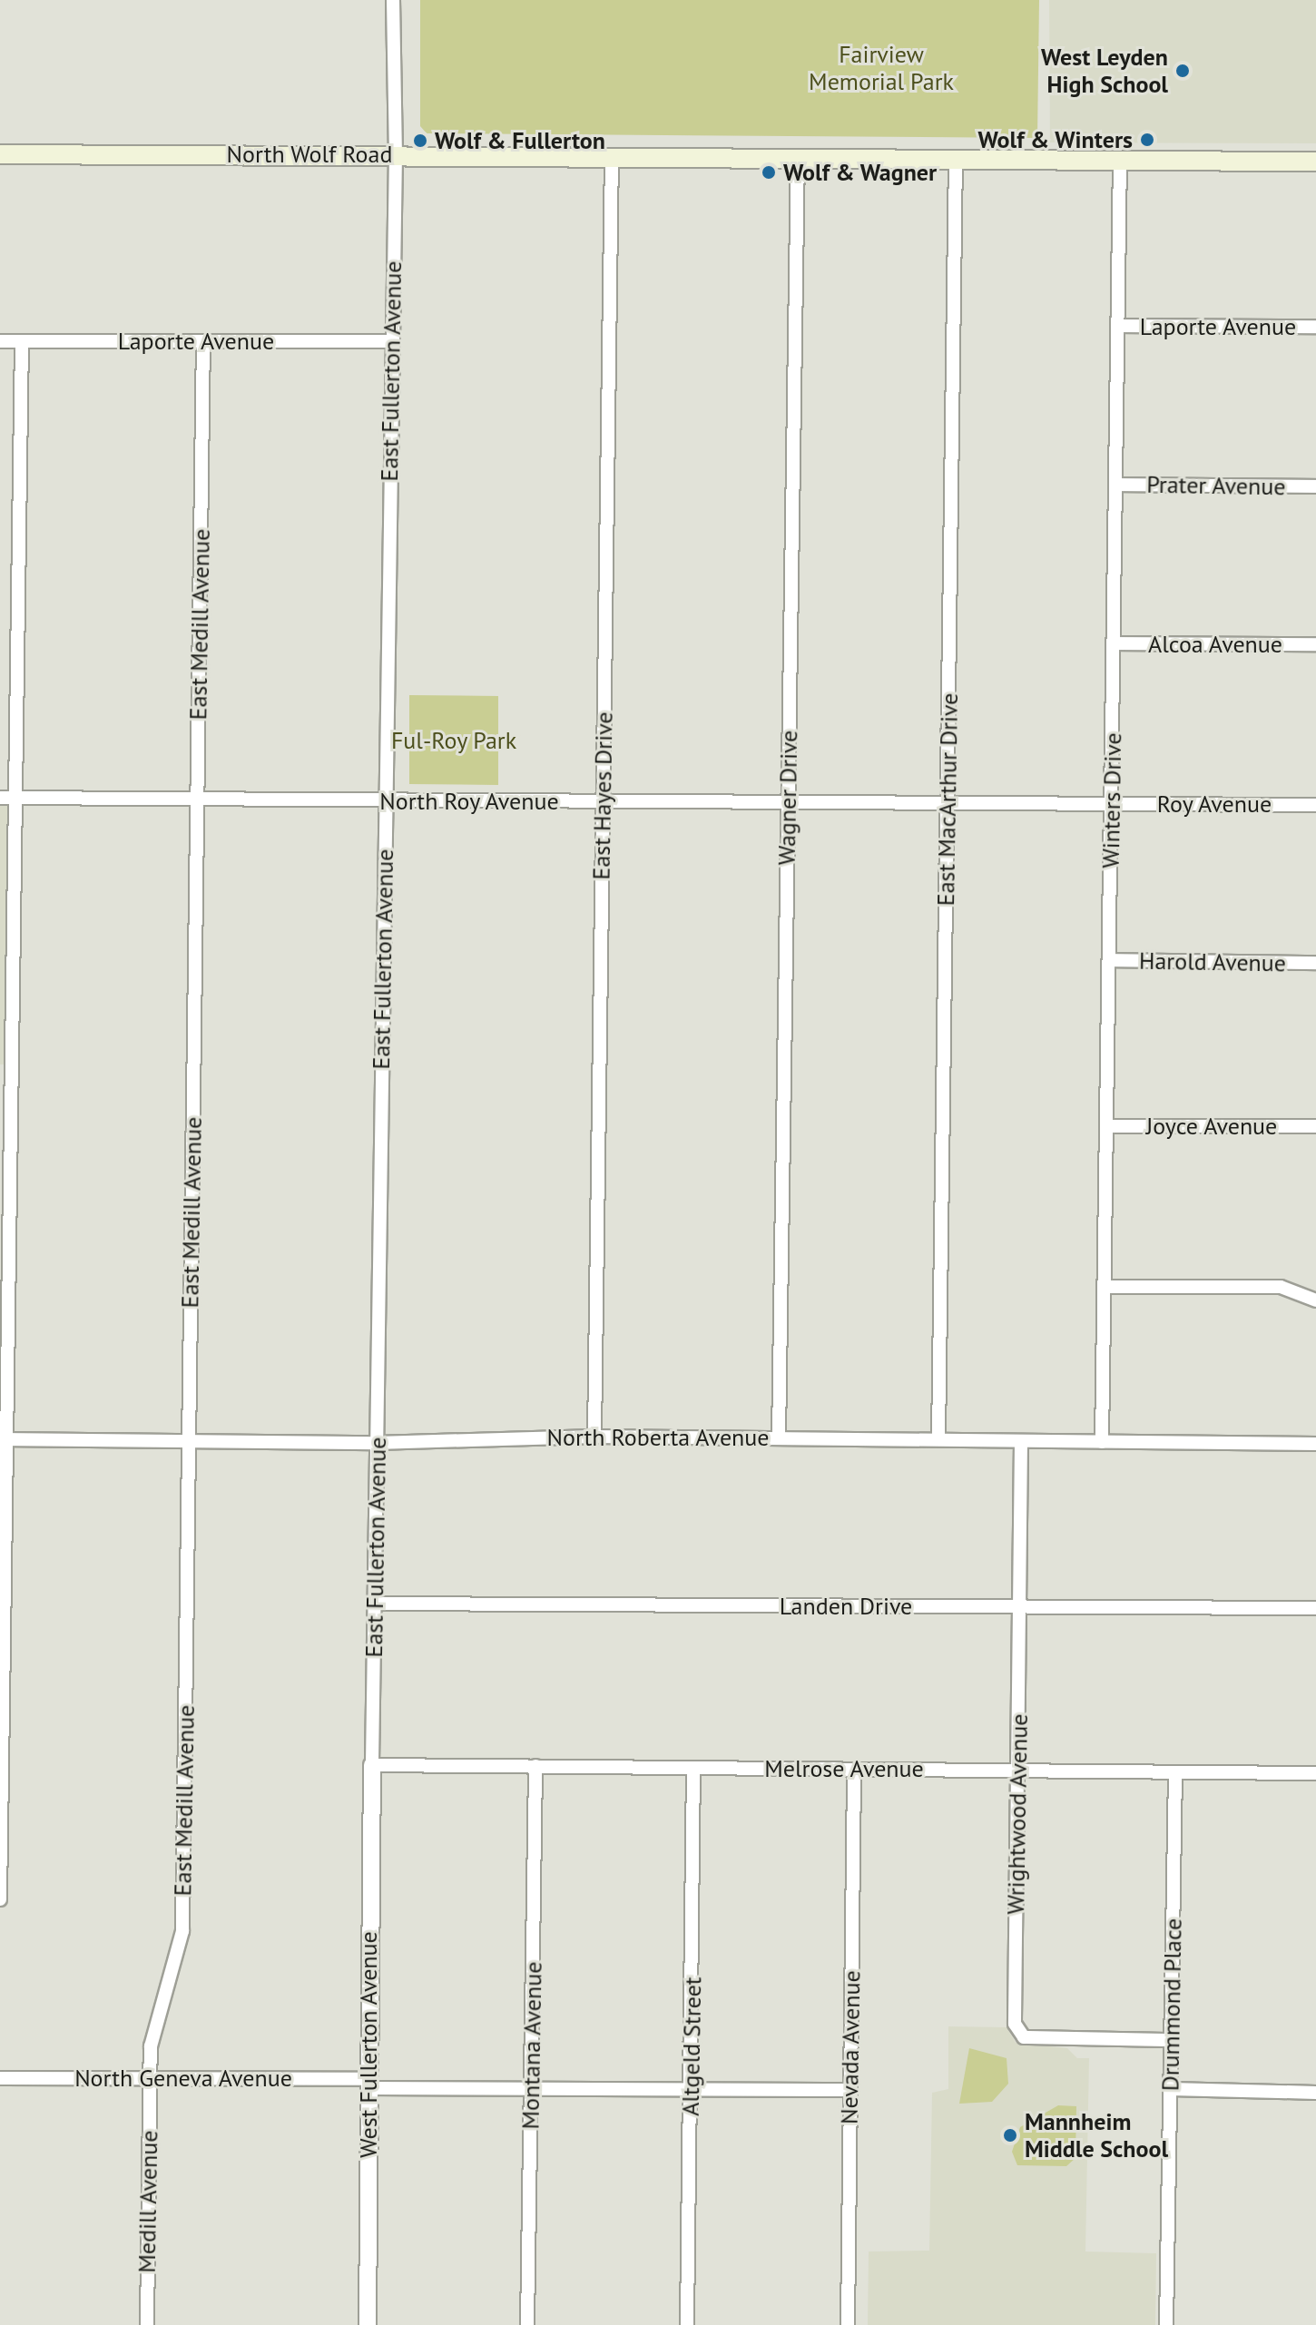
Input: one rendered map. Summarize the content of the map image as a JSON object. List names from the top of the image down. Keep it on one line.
{"streets":{"main road":["North Wolf Road"],"street":["Laporte Avenue","East Fullerton Avenue","Prater Avenue","East Medill Avenue","Alcoa Avenue","East Hayes Drive","Wagner Drive","East MacArthur Drive","Winters Drive","North Roy Avenue","Roy Avenue","Harold Avenue","Joyce Avenue","North Roberta Avenue","Landen Drive","Melrose Avenue","Wrightwood Avenue","Drummond Place","West Fullerton Avenue","Montana Avenue","Altgeld Street","Nevada Avenue","North Geneva Avenue","Medill Avenue"]},"crossings":[["North Wolf Road","East Fullerton Avenue"],["North Wolf Road","East Hayes Drive"],["North Wolf Road","Wagner Drive"],["North Wolf Road","East MacArthur Drive"],["North Wolf Road","Winters Drive"],["Laporte Avenue","East Fullerton Avenue"],["Laporte Avenue","East Medill Avenue"],["Laporte Avenue","Winters Drive"],["East Fullerton Avenue","North Roy Avenue"],["East Fullerton Avenue","North Roberta Avenue"],["East Fullerton Avenue","Landen Drive"],["East Fullerton Avenue","Melrose Avenue"],["East Fullerton Avenue","West Fullerton Avenue"],["Prater Avenue","Winters Drive"],["East Medill Avenue","North Roy Avenue"],["East Medill Avenue","North Roberta Avenue"],["East Medill Avenue","North Geneva Avenue"],["East Medill Avenue","Medill Avenue"],["Alcoa Avenue","Winters Drive"],["East Hayes Drive","North Roy Avenue"],["East Hayes Drive","North Roberta Avenue"],["Wagner Drive","North Roy Avenue"],["Wagner Drive","North Roberta Avenue"],["East MacArthur Drive","North Roy Avenue"],["East MacArthur Drive","North Roberta Avenue"],["Winters Drive","Roy Avenue"],["Winters Drive","Harold Avenue"],["Winters Drive","Joyce Avenue"],["Winters Drive","North Roberta Avenue"],["North Roy Avenue","Roy Avenue"],["North Roberta Avenue","Wrightwood Avenue"],["Landen Drive","Wrightwood Avenue"],["Melrose Avenue","Wrightwood Avenue"],["Melrose Avenue","Drummond Place"],["Melrose Avenue","West Fullerton Avenue"],["Melrose Avenue","Montana Avenue"],["Melrose Avenue","Altgeld Street"],["Melrose Avenue","Nevada Avenue"],["Wrightwood Avenue","Drummond Place"],["West Fullerton Avenue","North Geneva Avenue"],["Montana Avenue","North Geneva Avenue"],["Altgeld Street","North Geneva Avenue"],["Nevada Avenue","North Geneva Avenue"],["North Geneva Avenue","Medill Avenue"]],"parks":["Fairview Memorial Park","Ful-Roy Park"],"places":["West Leyden High School","Wolf & Winters","Wolf & Fullerton","Wolf & Wagner","Mannheim Middle School"]}
